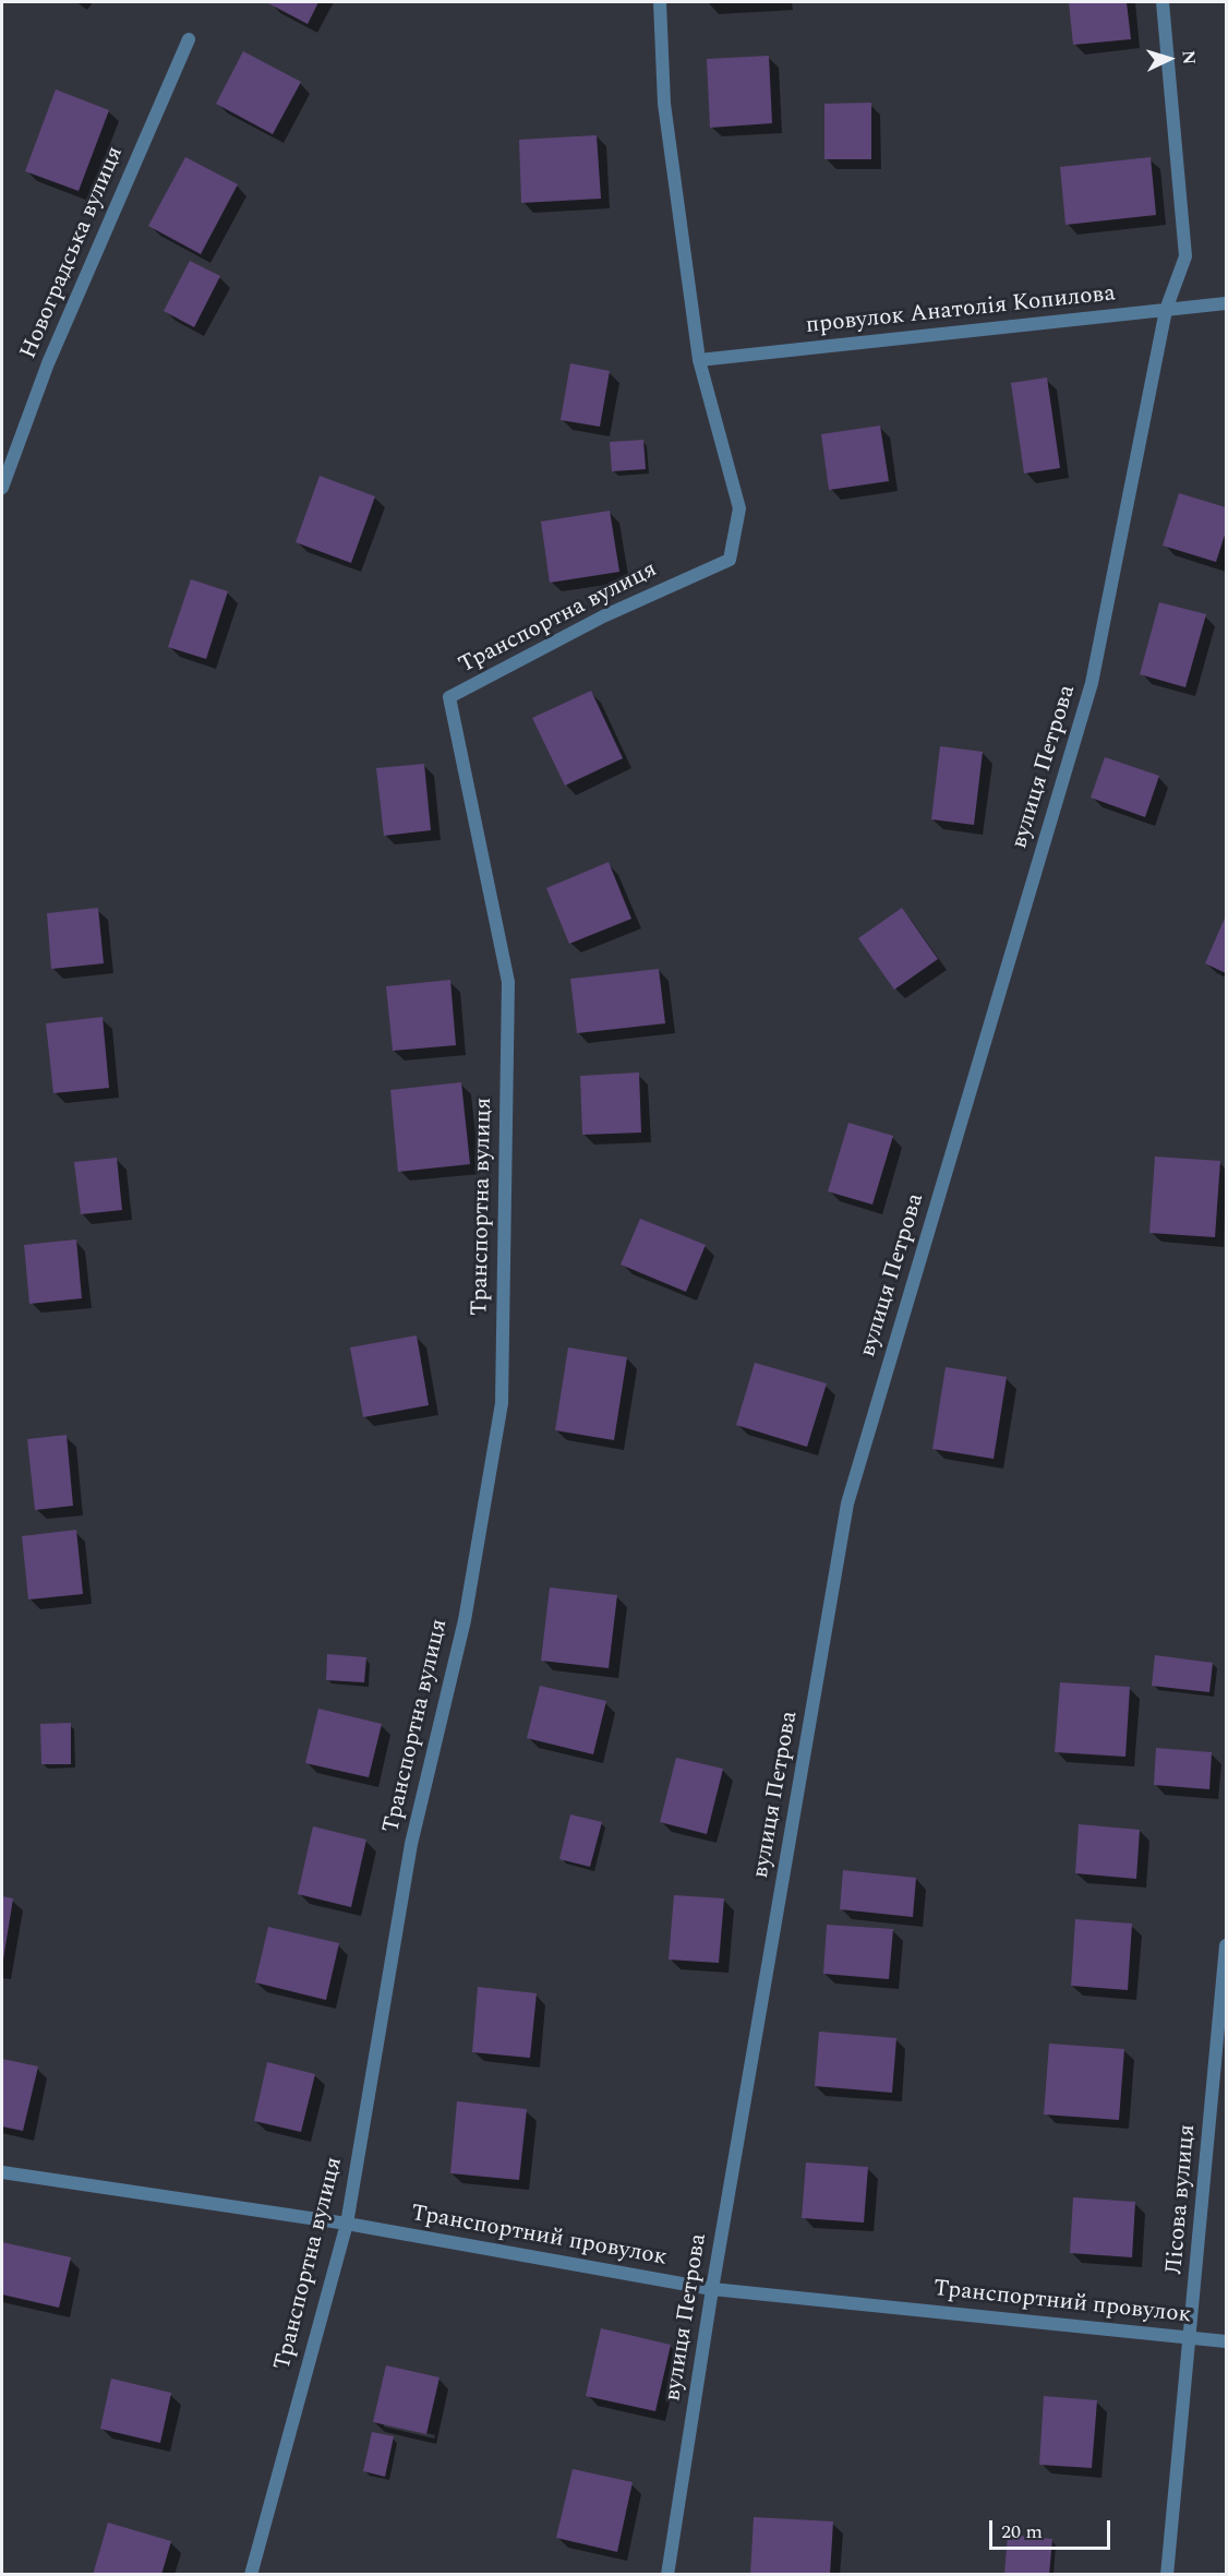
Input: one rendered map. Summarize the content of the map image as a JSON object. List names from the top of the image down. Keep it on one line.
{"streets":{"street":["Новоградська вулиця","провулок Анатолія Копилова","Транспортна вулиця","вулиця Петрова","Лісова вулиця","Транспортний провулок"]},"crossings":[["провулок Анатолія Копилова","Транспортна вулиця"],["провулок Анатолія Копилова","вулиця Петрова"],["Транспортна вулиця","Транспортний провулок"],["вулиця Петрова","Транспортний провулок"],["Лісова вулиця","Транспортний провулок"]],"scale_bar":"20 m","north":"right"}
